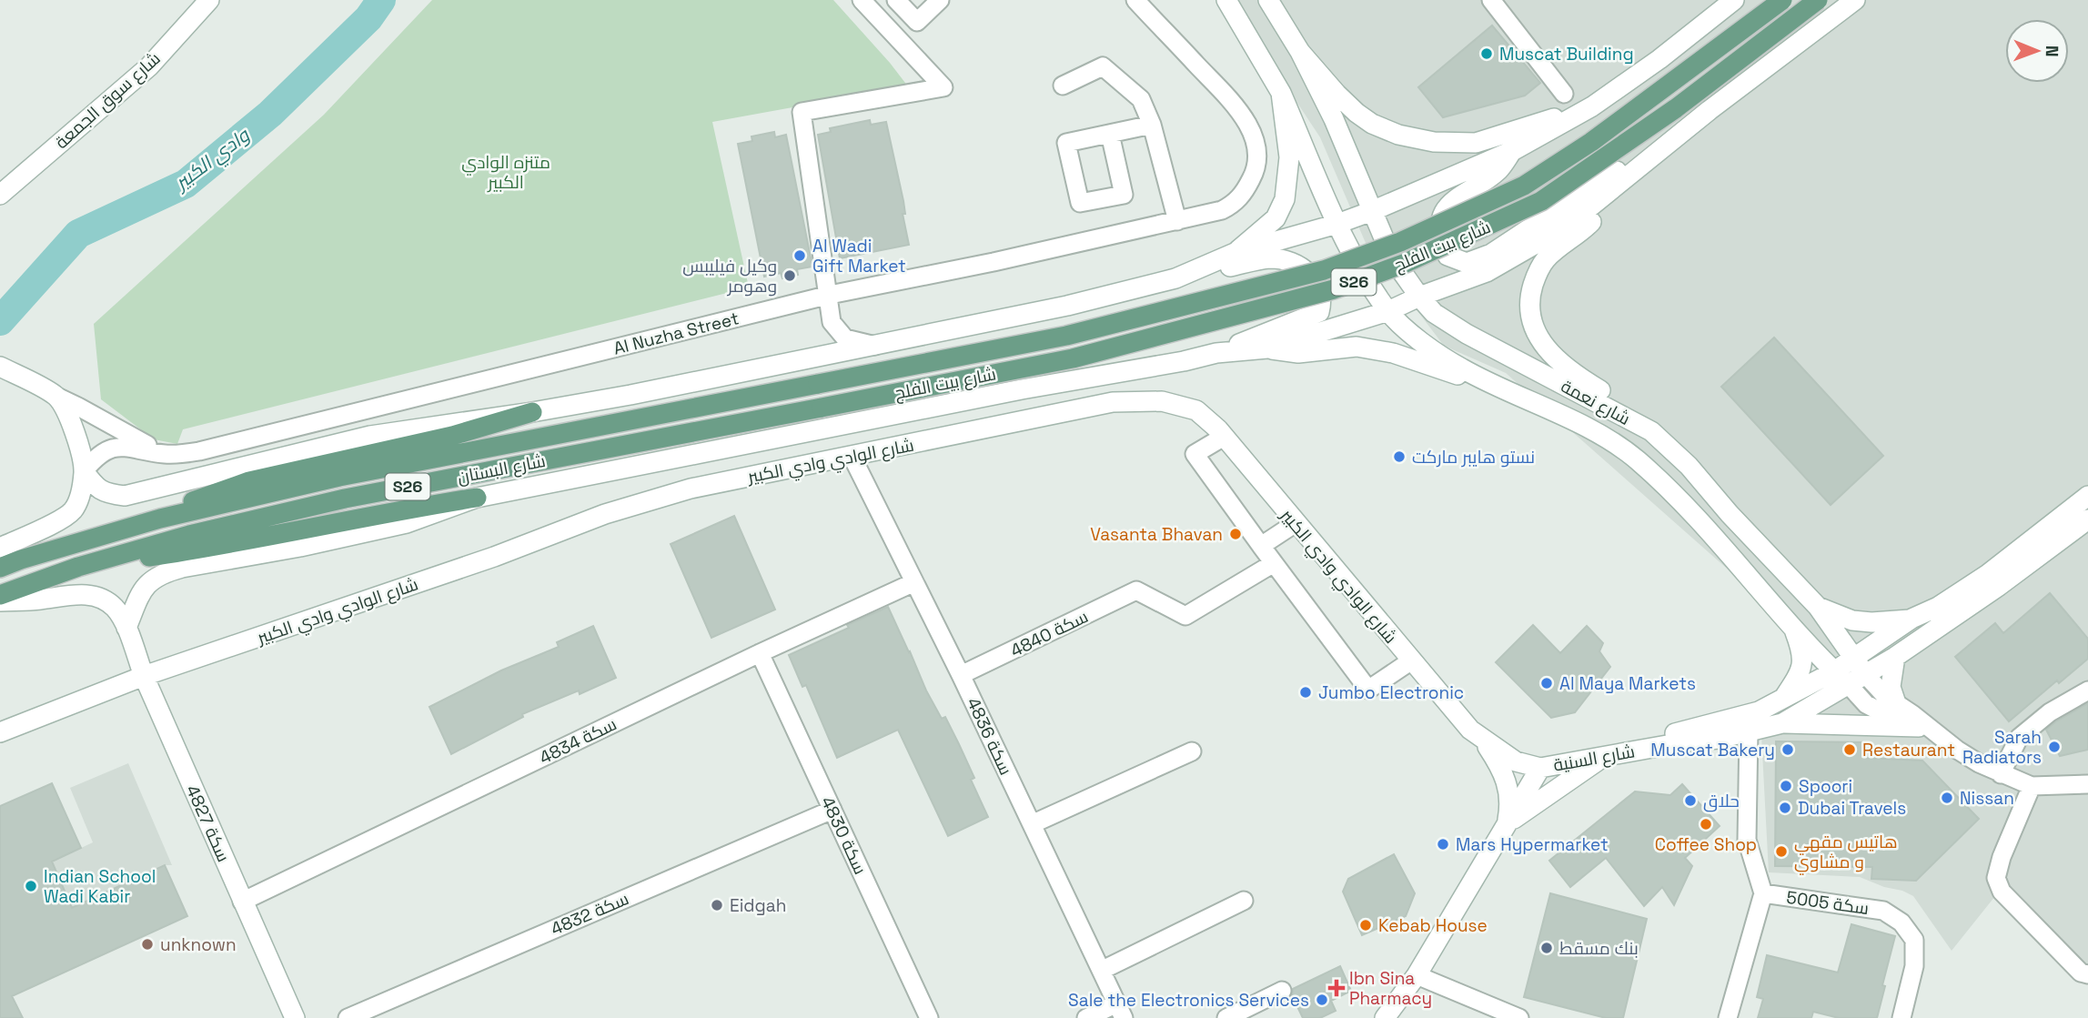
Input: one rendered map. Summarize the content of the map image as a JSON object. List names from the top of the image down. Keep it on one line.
{"streets":{"main road":["شارع بيت الفلج","S26","شارع البستان"],"street":["شارع سوق الجمعة","Al Nuzha Street","شارع نعمة","شارع الوادي وادي الكبير","سكة 4840","سكة 4836","سكة 4834","شارع السنية","سكة 4827","سكة 4830","سكة 5005","سكة 4832"]},"crossings":[["شارع بيت الفلج","شارع البستان"],["شارع نعمة","شارع السنية"],["شارع الوادي وادي الكبير","سكة 4836"],["شارع الوادي وادي الكبير","شارع السنية"],["شارع الوادي وادي الكبير","سكة 4827"],["سكة 4840","سكة 4836"],["سكة 4836","سكة 4834"],["سكة 4834","سكة 4827"],["سكة 4834","سكة 4830"],["شارع السنية","سكة 5005"],["سكة 4830","سكة 4832"]],"water":["وادي الكبير"],"parks":["متنزه الوادي الكبير"],"places":{"other":["Muscat Building","Al Wadi Gift Market","وكيل فيليبس وهومر","نستو هايبر ماركت","Vasanta Bhavan","Al Maya Markets","Jumbo Electronic","Sarah Radiators","Muscat Bakery","Restaurant","Spoori","Nissan","حلاق","Dubai Travels","Coffee Shop","Mars Hypermarket","هاتيس مقهي و مشاوي","Indian School Wadi Kabir","Eidgah","Kebab House","unknown","بنك مسقط","Sale the Electronics Services"],"health":["Ibn Sina Pharmacy"]},"north":"right"}
